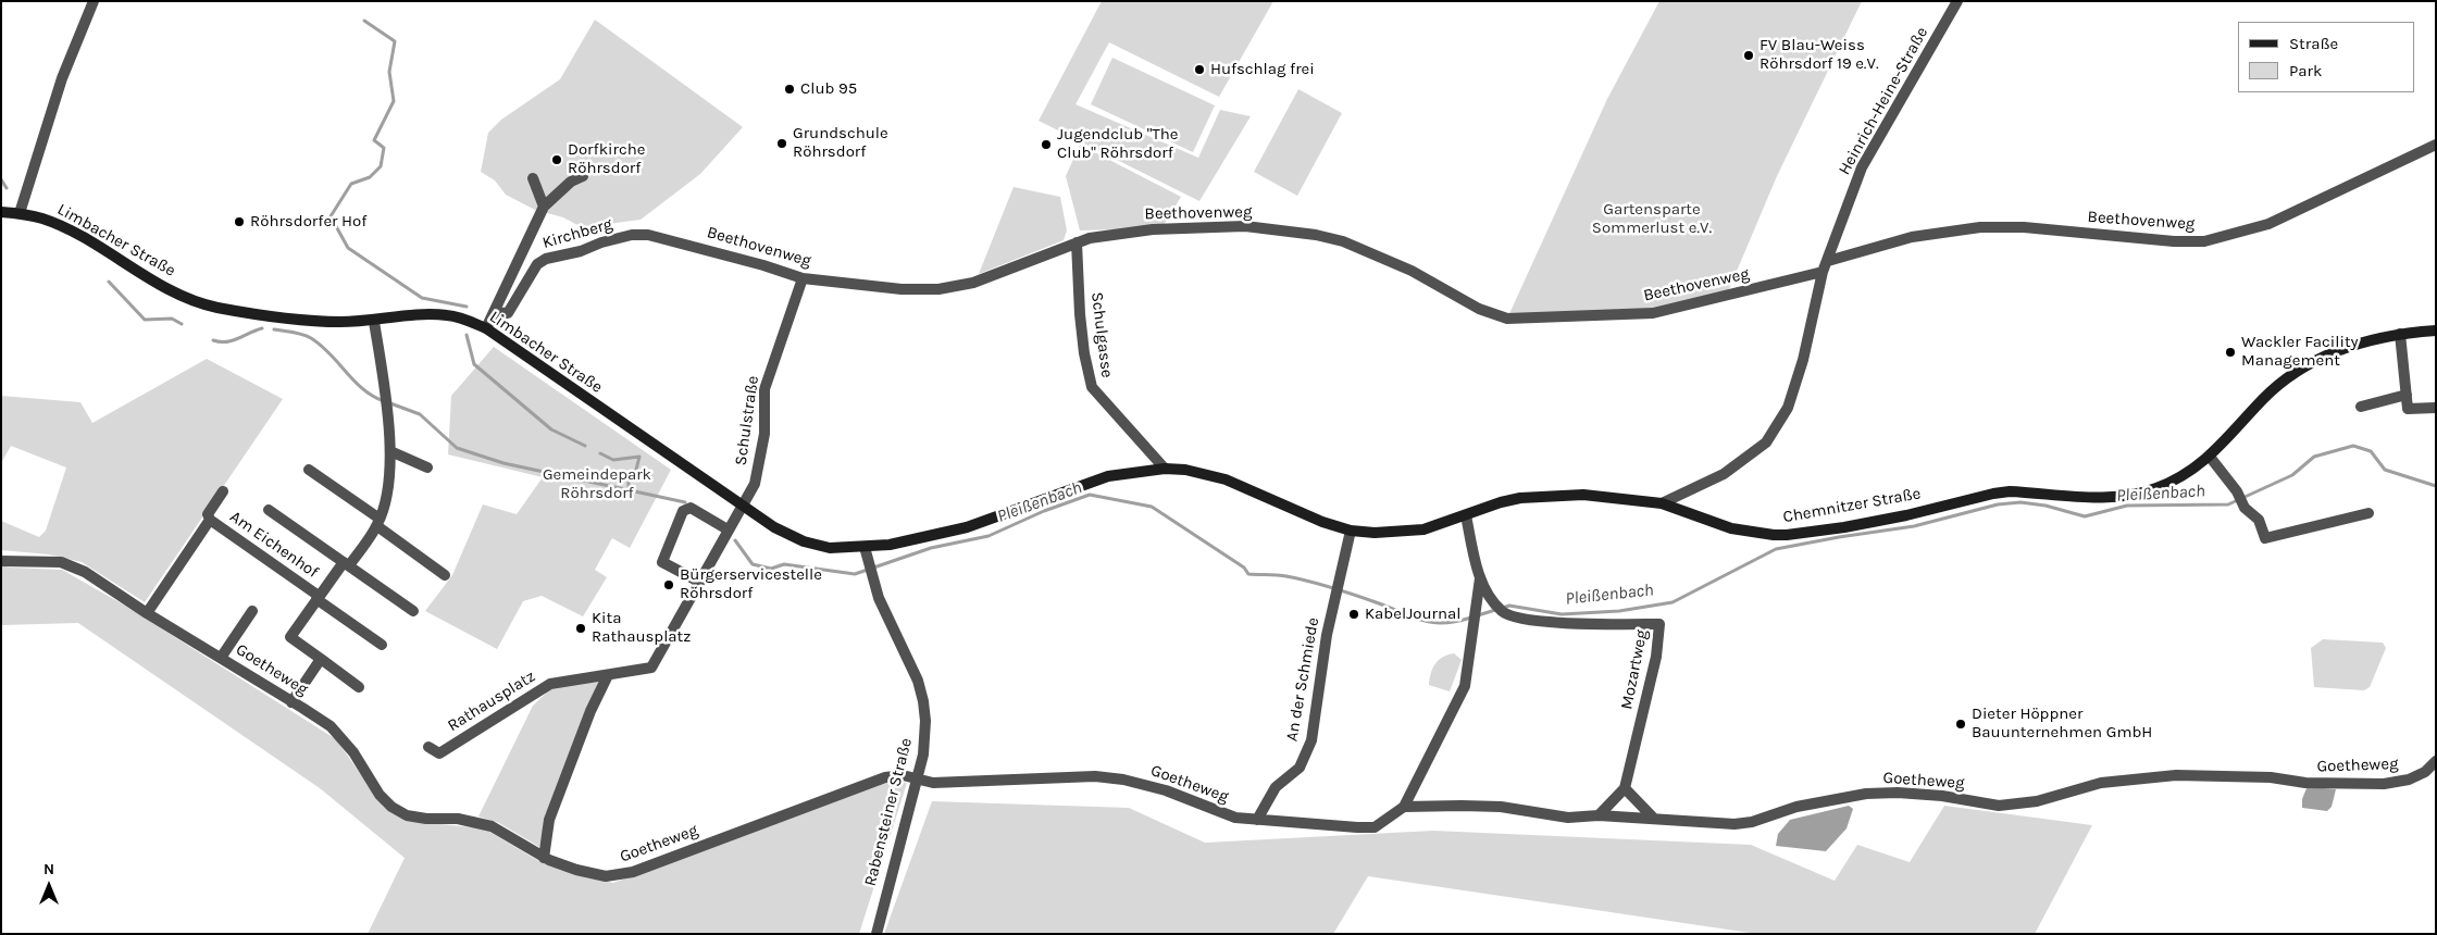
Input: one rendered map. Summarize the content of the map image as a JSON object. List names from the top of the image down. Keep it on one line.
{"streets":{"street":["Heinrich-Heine-Straße","Beethovenweg","Kirchberg","Limbacher Straße","Schulgasse","Schulstraße","Chemnitzer Straße","Am Eichenhof","Goetheweg","Mozartweg","An der Schmiede","Rathausplatz","Rabensteiner Straße"]},"crossings":[["Heinrich-Heine-Straße","Beethovenweg"],["Heinrich-Heine-Straße","Chemnitzer Straße"],["Beethovenweg","Kirchberg"],["Beethovenweg","Schulgasse"],["Beethovenweg","Schulstraße"],["Kirchberg","Limbacher Straße"],["Limbacher Straße","Schulstraße"],["Limbacher Straße","Chemnitzer Straße"],["Limbacher Straße","Am Eichenhof"],["Limbacher Straße","Rathausplatz"],["Schulgasse","Chemnitzer Straße"],["Schulstraße","Chemnitzer Straße"],["Schulstraße","Rathausplatz"],["Chemnitzer Straße","Mozartweg"],["Chemnitzer Straße","An der Schmiede"],["Chemnitzer Straße","Rathausplatz"],["Chemnitzer Straße","Rabensteiner Straße"],["Am Eichenhof","Goetheweg"],["Goetheweg","Mozartweg"],["Goetheweg","An der Schmiede"],["Goetheweg","Rabensteiner Straße"]],"water":["Pleißenbach"],"parks":["Gartensparte Sommerlust e.V.","Gemeindepark Röhrsdorf"],"places":["FV Blau-Weiss Röhrsdorf 19 e.V.","Hufschlag frei","Club 95","Grundschule Röhrsdorf","Jugendclub \"The Club\" Röhrsdorf","Dorfkirche Röhrsdorf","Röhrsdorfer Hof","Wackler Facility Management","Bürgerservicestelle Röhrsdorf","KabelJournal","Kita Rathausplatz","Dieter Höppner Bauunternehmen GmbH"],"legend":["Straße","Park"],"north":"top"}
